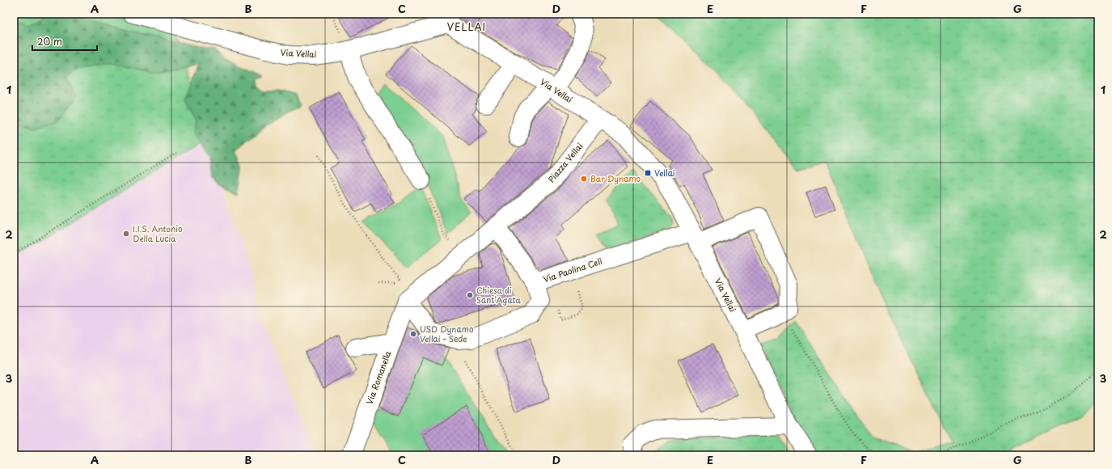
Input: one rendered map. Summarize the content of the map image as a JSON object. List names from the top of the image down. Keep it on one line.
{"streets":{"street":["Via Vellai","Piazza Vellai","Via Paolina Celi","Via Romanella"]},"crossings":[["Via Vellai","Piazza Vellai"],["Via Vellai","Via Paolina Celi"],["Piazza Vellai","Via Paolina Celi"],["Piazza Vellai","Via Romanella"],["Via Paolina Celi","Via Romanella"]],"districts":["VELLAI"],"places":{"transit":["Vellai"],"other":["Bar Dynamo","I.I.S. Antonio Della Lucia","Chiesa di Sant'Agata","USD Dynamo Vellai - Sede"]},"scale_bar":"20 m","grid":{"columns":["A","B","C","D","E","F","G"],"rows":["1","2","3"]}}
